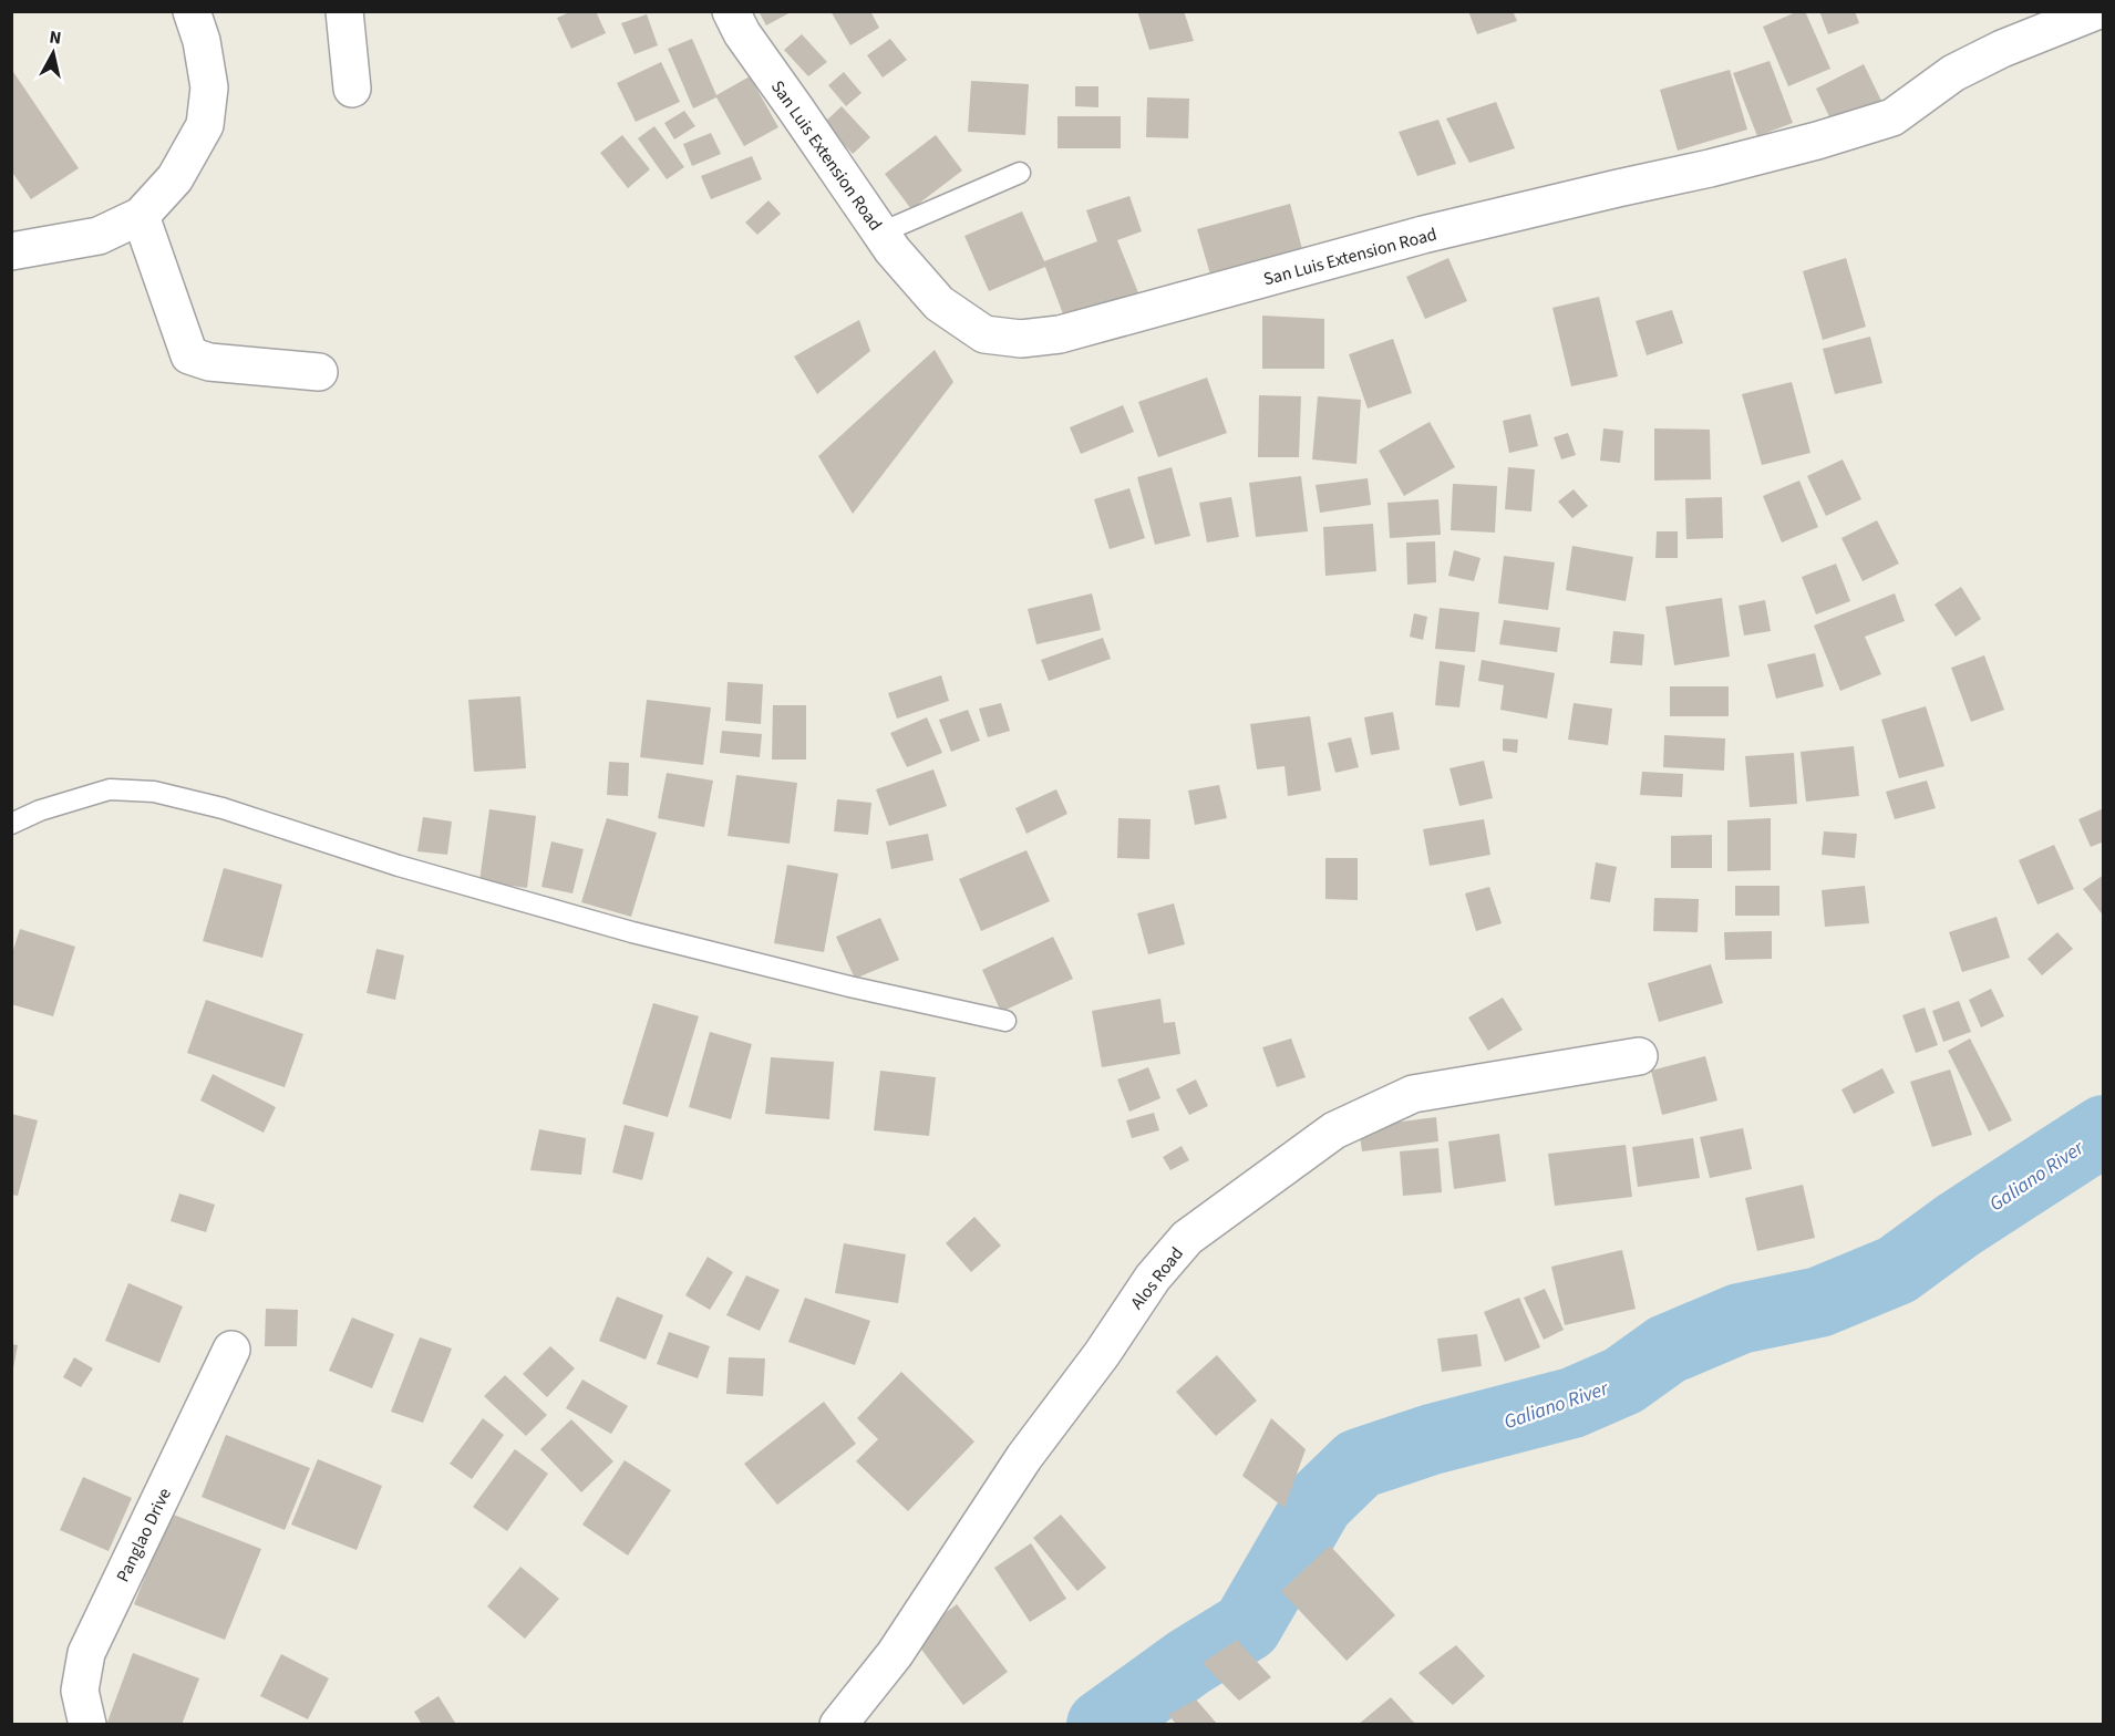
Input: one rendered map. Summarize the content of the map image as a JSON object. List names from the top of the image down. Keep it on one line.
{"streets":{"street":["San Luis Extension Road","Alos Road","Panglao Drive"]},"water":["Galiano River"],"north":"top"}
